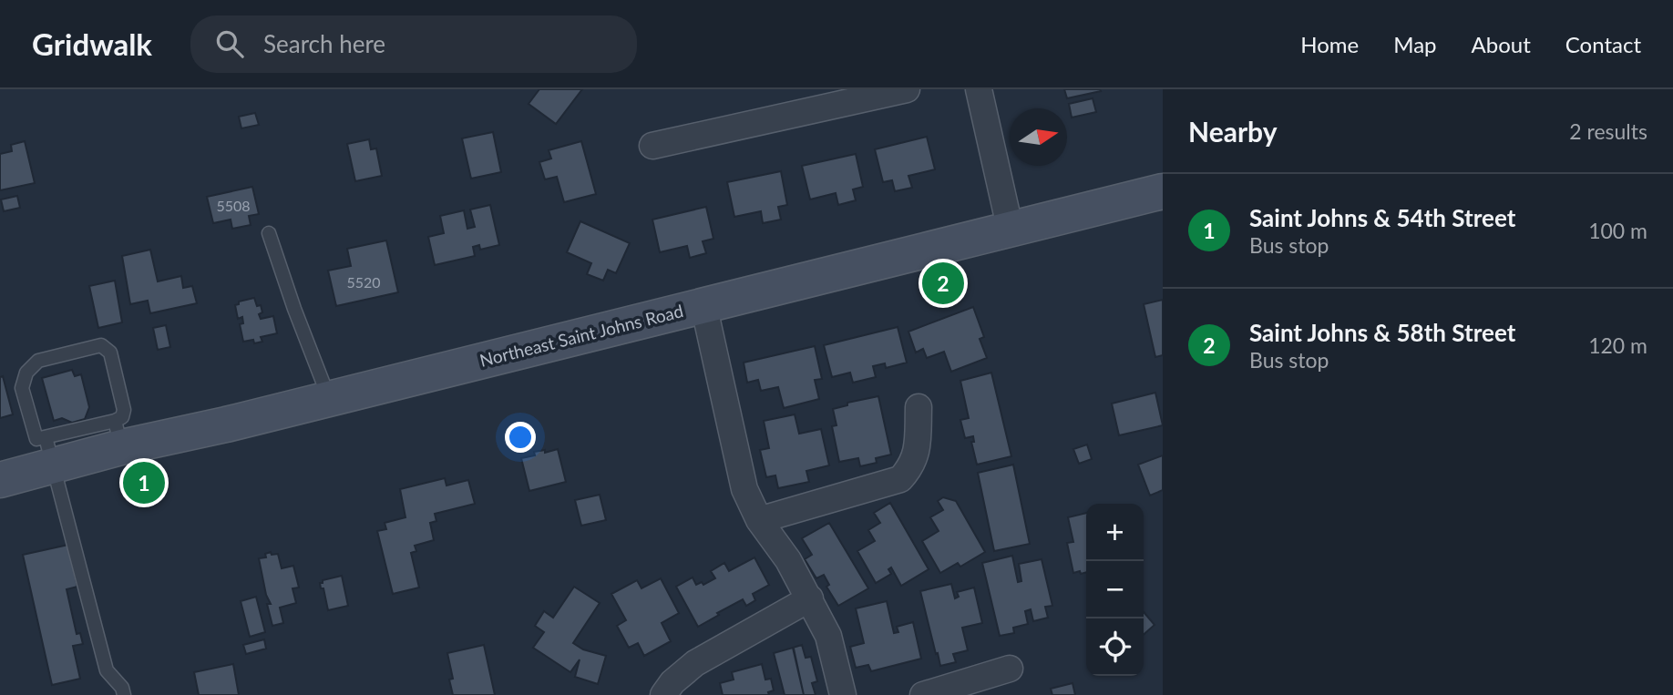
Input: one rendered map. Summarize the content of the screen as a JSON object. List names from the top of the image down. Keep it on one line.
{"streets":{"main road":["Northeast Saint Johns Road"]},"house_numbers":["5508","5520"],"north":"right","page":{"header":"Gridwalk","search":"Search here","nav":["Home","Map","About","Contact"],"heading":["Nearby","2 results"],"list":[{"mark":"1","name":"Saint Johns & 54th Street","note":"Bus stop","value":"100 m"},{"mark":"2","name":"Saint Johns & 58th Street","note":"Bus stop","value":"120 m"}],"pins":["2","1"],"map_buttons":["+","−"]}}
